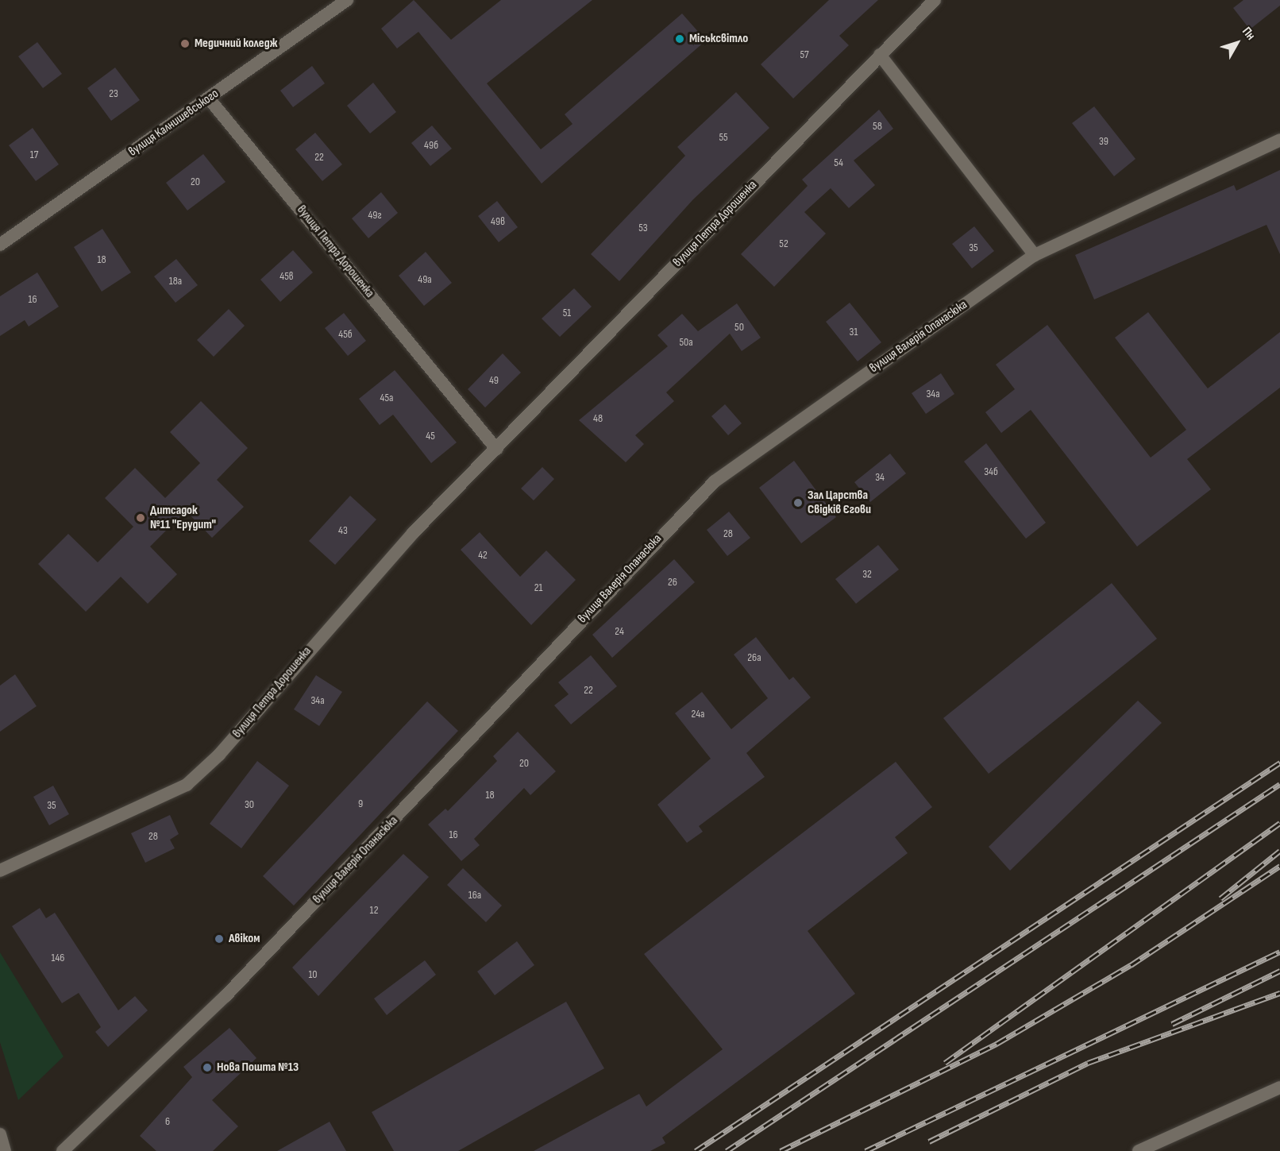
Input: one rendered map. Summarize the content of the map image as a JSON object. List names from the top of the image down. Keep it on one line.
{"streets":{"street":["вулиця Калнишевського","вулиця Петра Дорошенка","вулиця Валерія Опанасюка"]},"crossings":[["вулиця Калнишевського","вулиця Петра Дорошенка"]],"places":["Міськсвітло","Медичний коледж","Зал Царства Свідків Єгови","Дитсадок №11 \"Ерудит\"","Авіком","Нова Пошта №13"],"house_numbers":["57","23","58","55","39","49б","17","22","54","20","49г","49в","53","52","35","18","45в","49а","18а","16","51","50","31","45б","50а","49","34а","45а","48","45","34б","34","43","28","42","32","26","21","24","26а","22","34а","24а","20","18","9","30","35","16","28","16а","12","146","10","6"],"north":"top right"}
